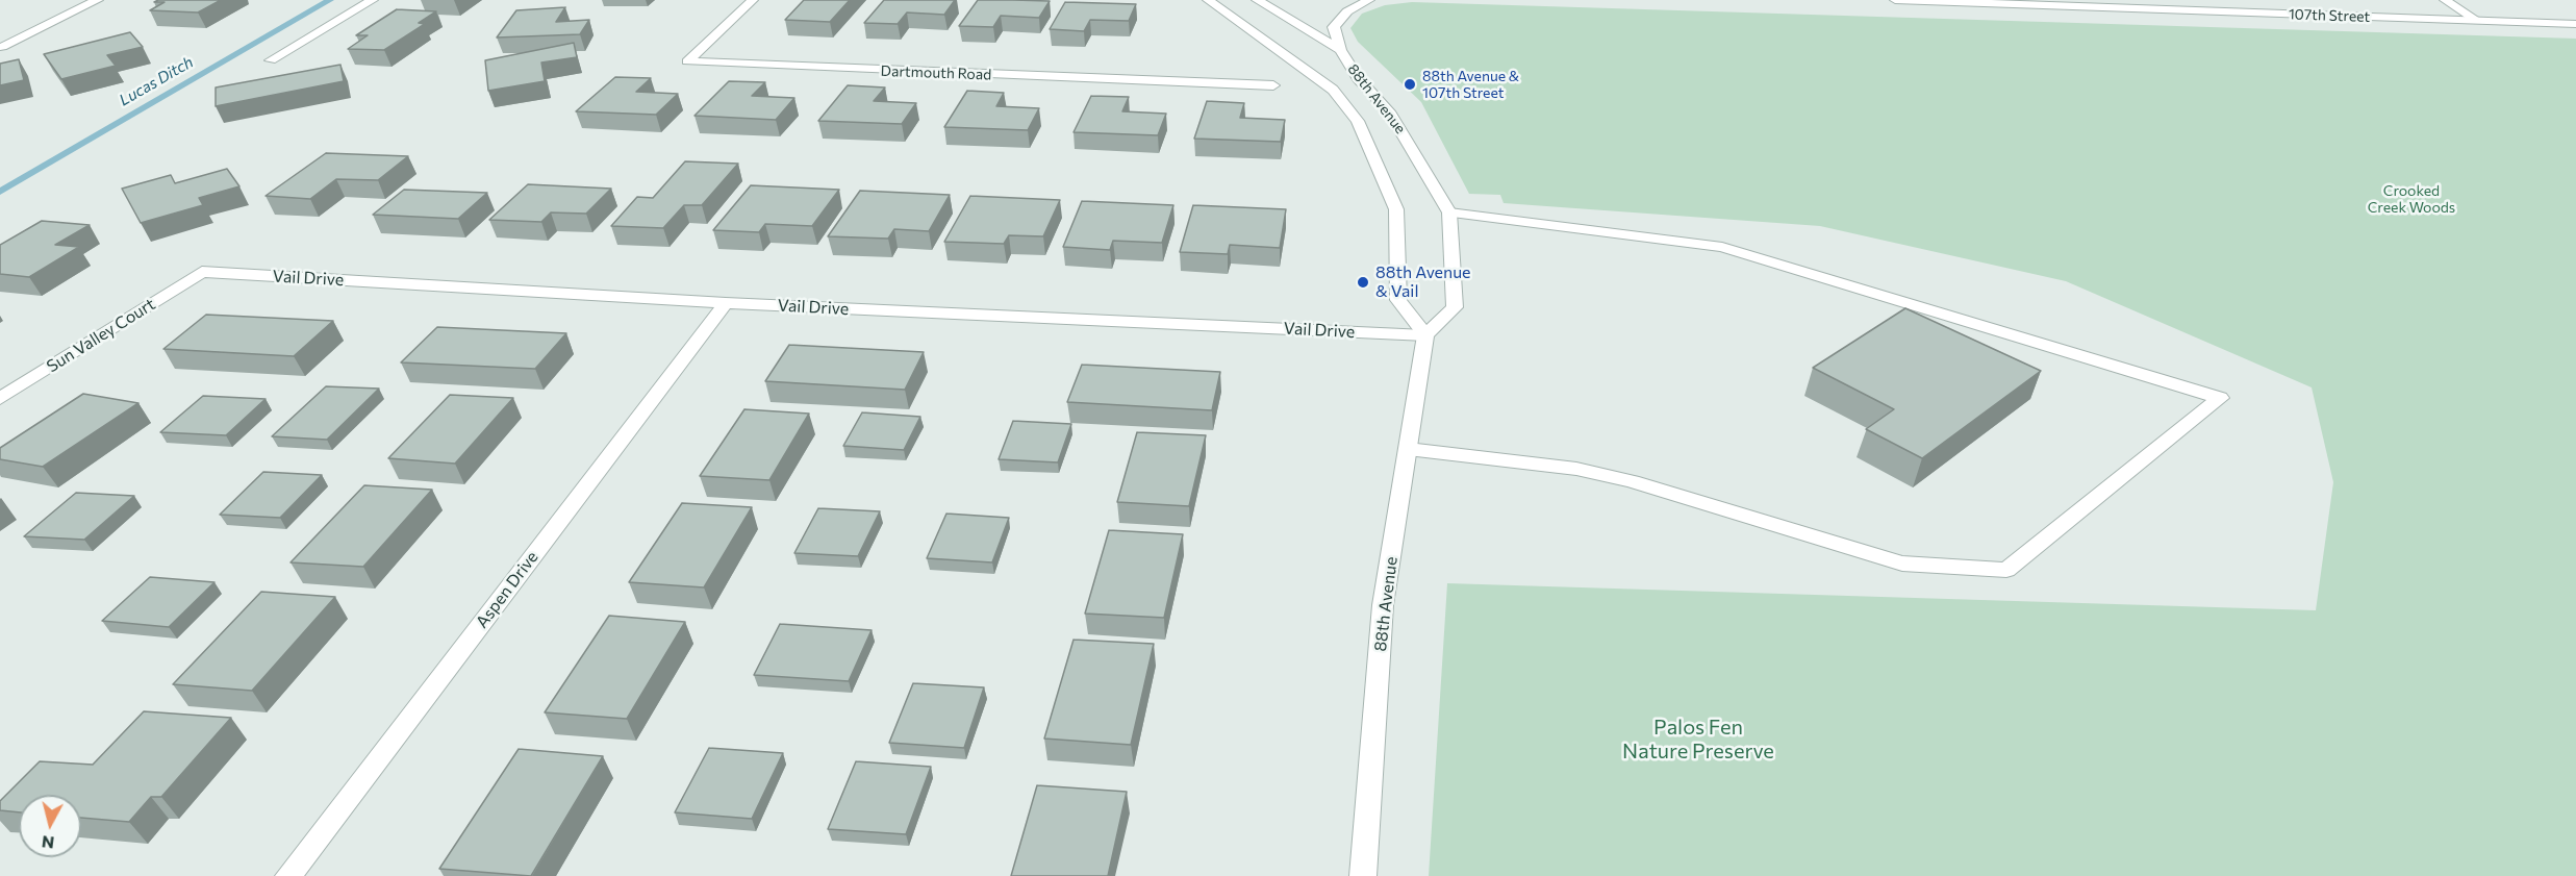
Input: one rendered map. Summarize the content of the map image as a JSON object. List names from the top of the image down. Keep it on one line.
{"streets":{"street":["107th Street","Dartmouth Road","88th Avenue","Vail Drive","Sun Valley Court","Aspen Drive"]},"crossings":[["88th Avenue","Vail Drive"],["Vail Drive","Sun Valley Court"],["Vail Drive","Aspen Drive"]],"water":["Lucas Ditch"],"parks":["Crooked Creek Woods","Palos Fen Nature Preserve"],"places":["88th Avenue & 107th Street","88th Avenue & Vail"],"north":"bottom"}
